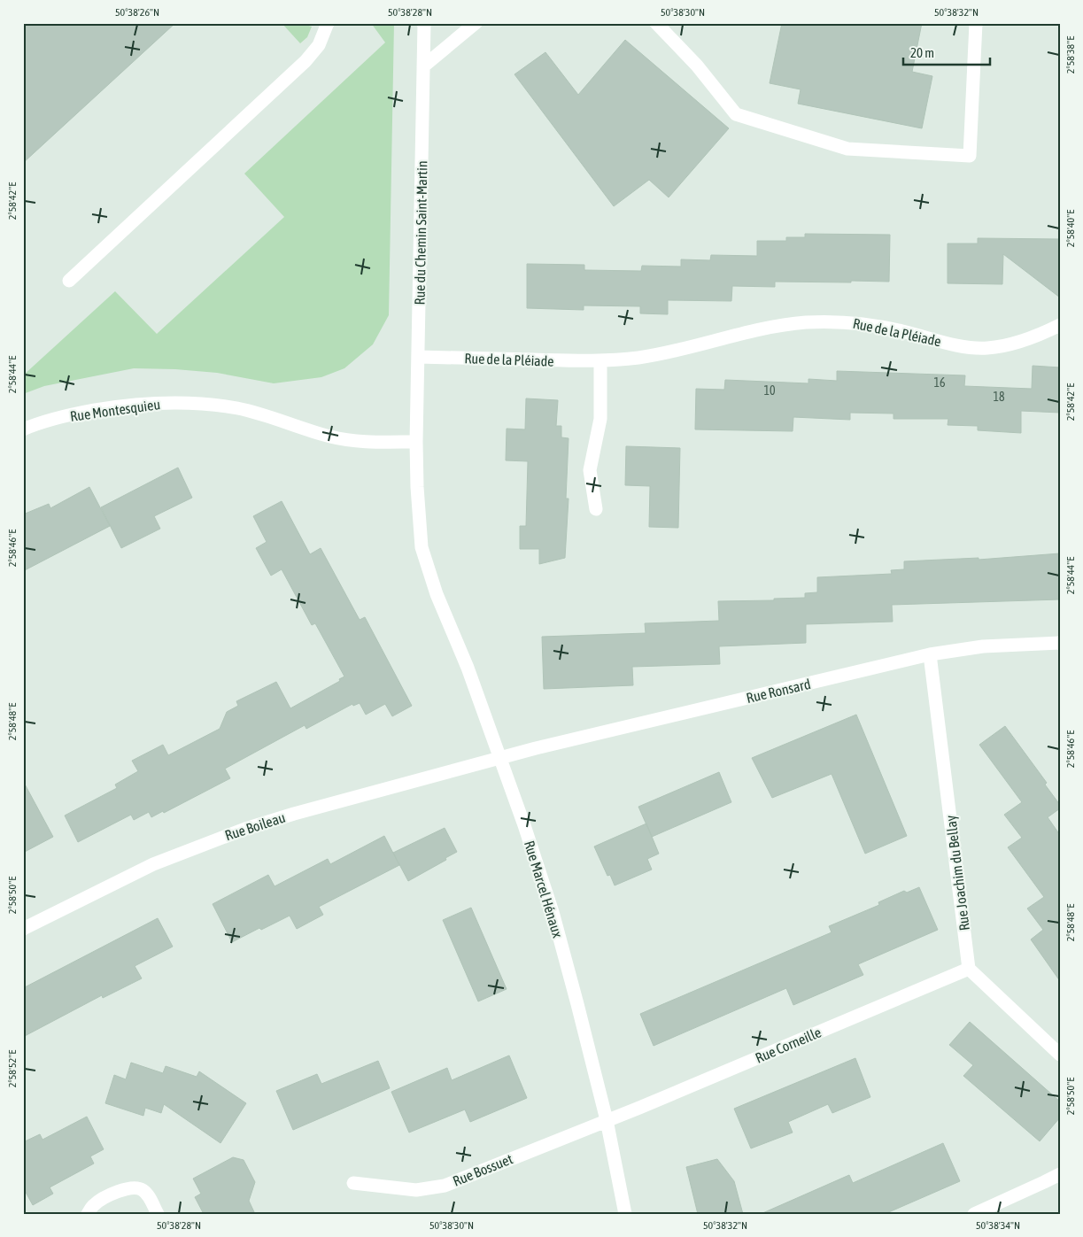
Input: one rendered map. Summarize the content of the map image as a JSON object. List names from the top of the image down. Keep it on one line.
{"streets":{"street":["Rue du Chemin Saint-Martin","Rue de la Pléiade","Rue Montesquieu","Rue Ronsard","Rue Boileau","Rue Joachim du Bellay","Rue Marcel Hénaux","Rue Corneille","Rue Bossuet"]},"crossings":[["Rue du Chemin Saint-Martin","Rue de la Pléiade"],["Rue du Chemin Saint-Martin","Rue Montesquieu"],["Rue du Chemin Saint-Martin","Rue Marcel Hénaux"],["Rue Montesquieu","Rue Marcel Hénaux"],["Rue Ronsard","Rue Boileau"],["Rue Ronsard","Rue Joachim du Bellay"],["Rue Ronsard","Rue Marcel Hénaux"],["Rue Boileau","Rue Marcel Hénaux"],["Rue Joachim du Bellay","Rue Corneille"],["Rue Marcel Hénaux","Rue Corneille"],["Rue Marcel Hénaux","Rue Bossuet"],["Rue Corneille","Rue Bossuet"]],"house_numbers":["16","10","18"],"scale_bar":"20 m","coordinates":["50°38'26\"N","50°38'28\"N","50°38'30\"N","50°38'32\"N","2°58'38\"E","2°58'42\"E","2°58'40\"E","2°58'44\"E","2°58'46\"E","2°58'48\"E","2°58'50\"E","2°58'52\"E","50°38'34\"N"]}
